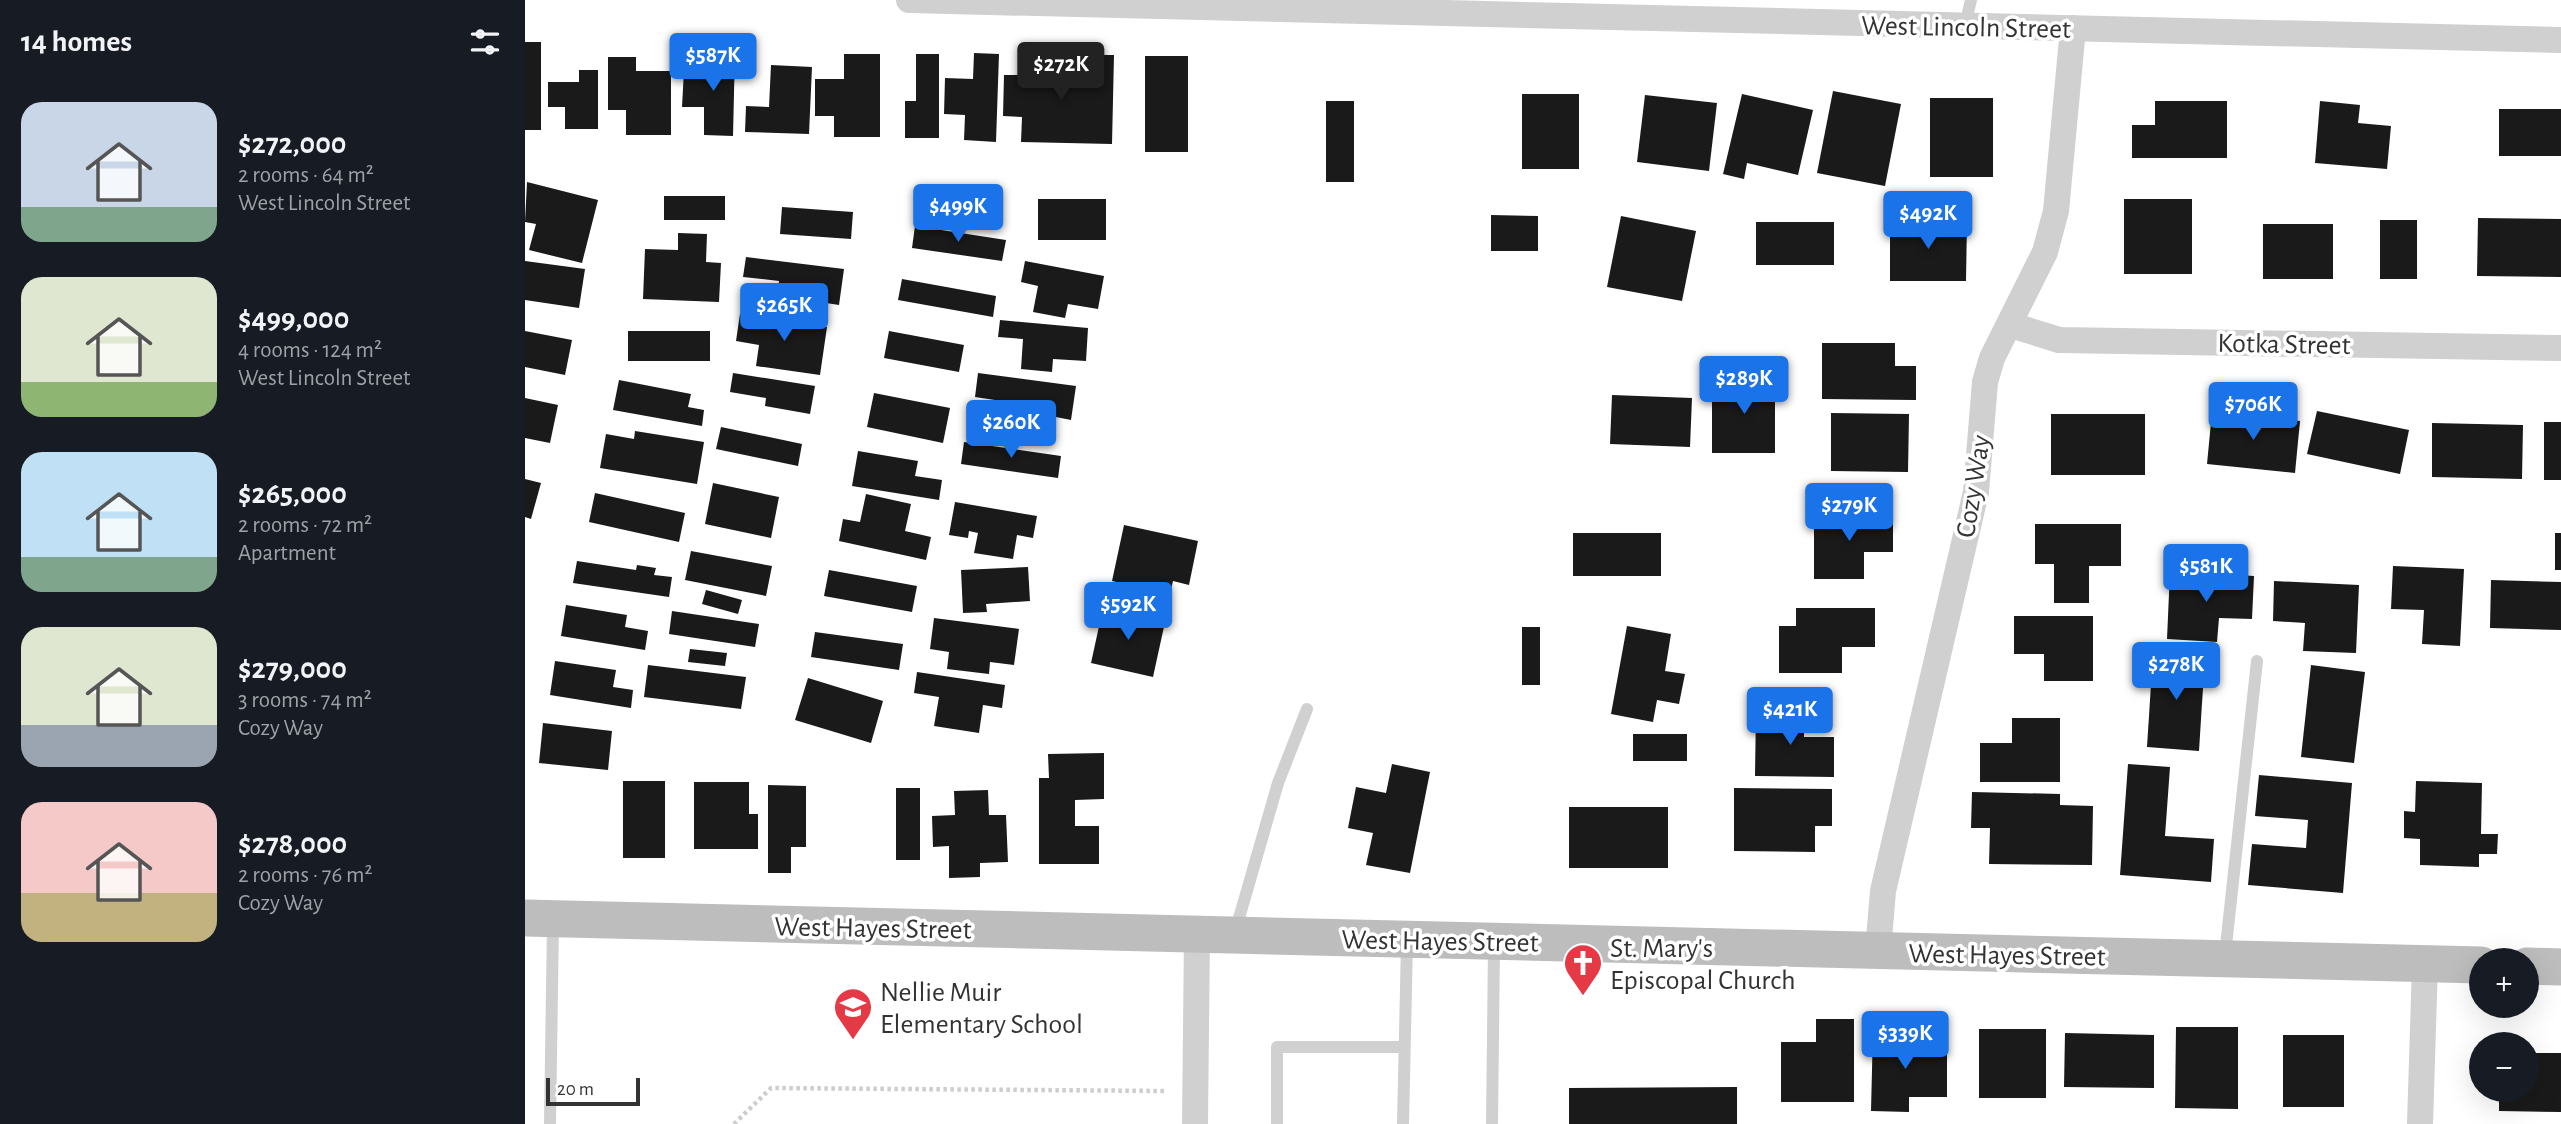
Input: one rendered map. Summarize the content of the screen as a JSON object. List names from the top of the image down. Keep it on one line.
{"streets":{"street":["West Lincoln Street","Kotka Street","Cozy Way","West Hayes Street"]},"crossings":[["West Lincoln Street","Cozy Way"],["Kotka Street","Cozy Way"],["Cozy Way","West Hayes Street"]],"places":{"church":["St. Mary's Episcopal Church"],"school or university":["Nellie Muir Elementary School"]},"scale_bar":"20 m","page":{"heading":"14 homes","price":["$587K","$272K","$499K","$492K","$265K","$289K","$706K","$260K","$279K","$581K","$592K","$278K","$421K","$339K"],"list":[{"name":"$272,000","note":"2 rooms · 64 m² · West Lincoln Street"},{"name":"$499,000","note":"4 rooms · 124 m² · West Lincoln Street"},{"name":"$265,000","note":"2 rooms · 72 m² · Apartment"},{"name":"$279,000","note":"3 rooms · 74 m² · Cozy Way"},{"name":"$278,000","note":"2 rooms · 76 m² · Cozy Way"}],"map_buttons":["+","−"],"scale":"20 m"}}
